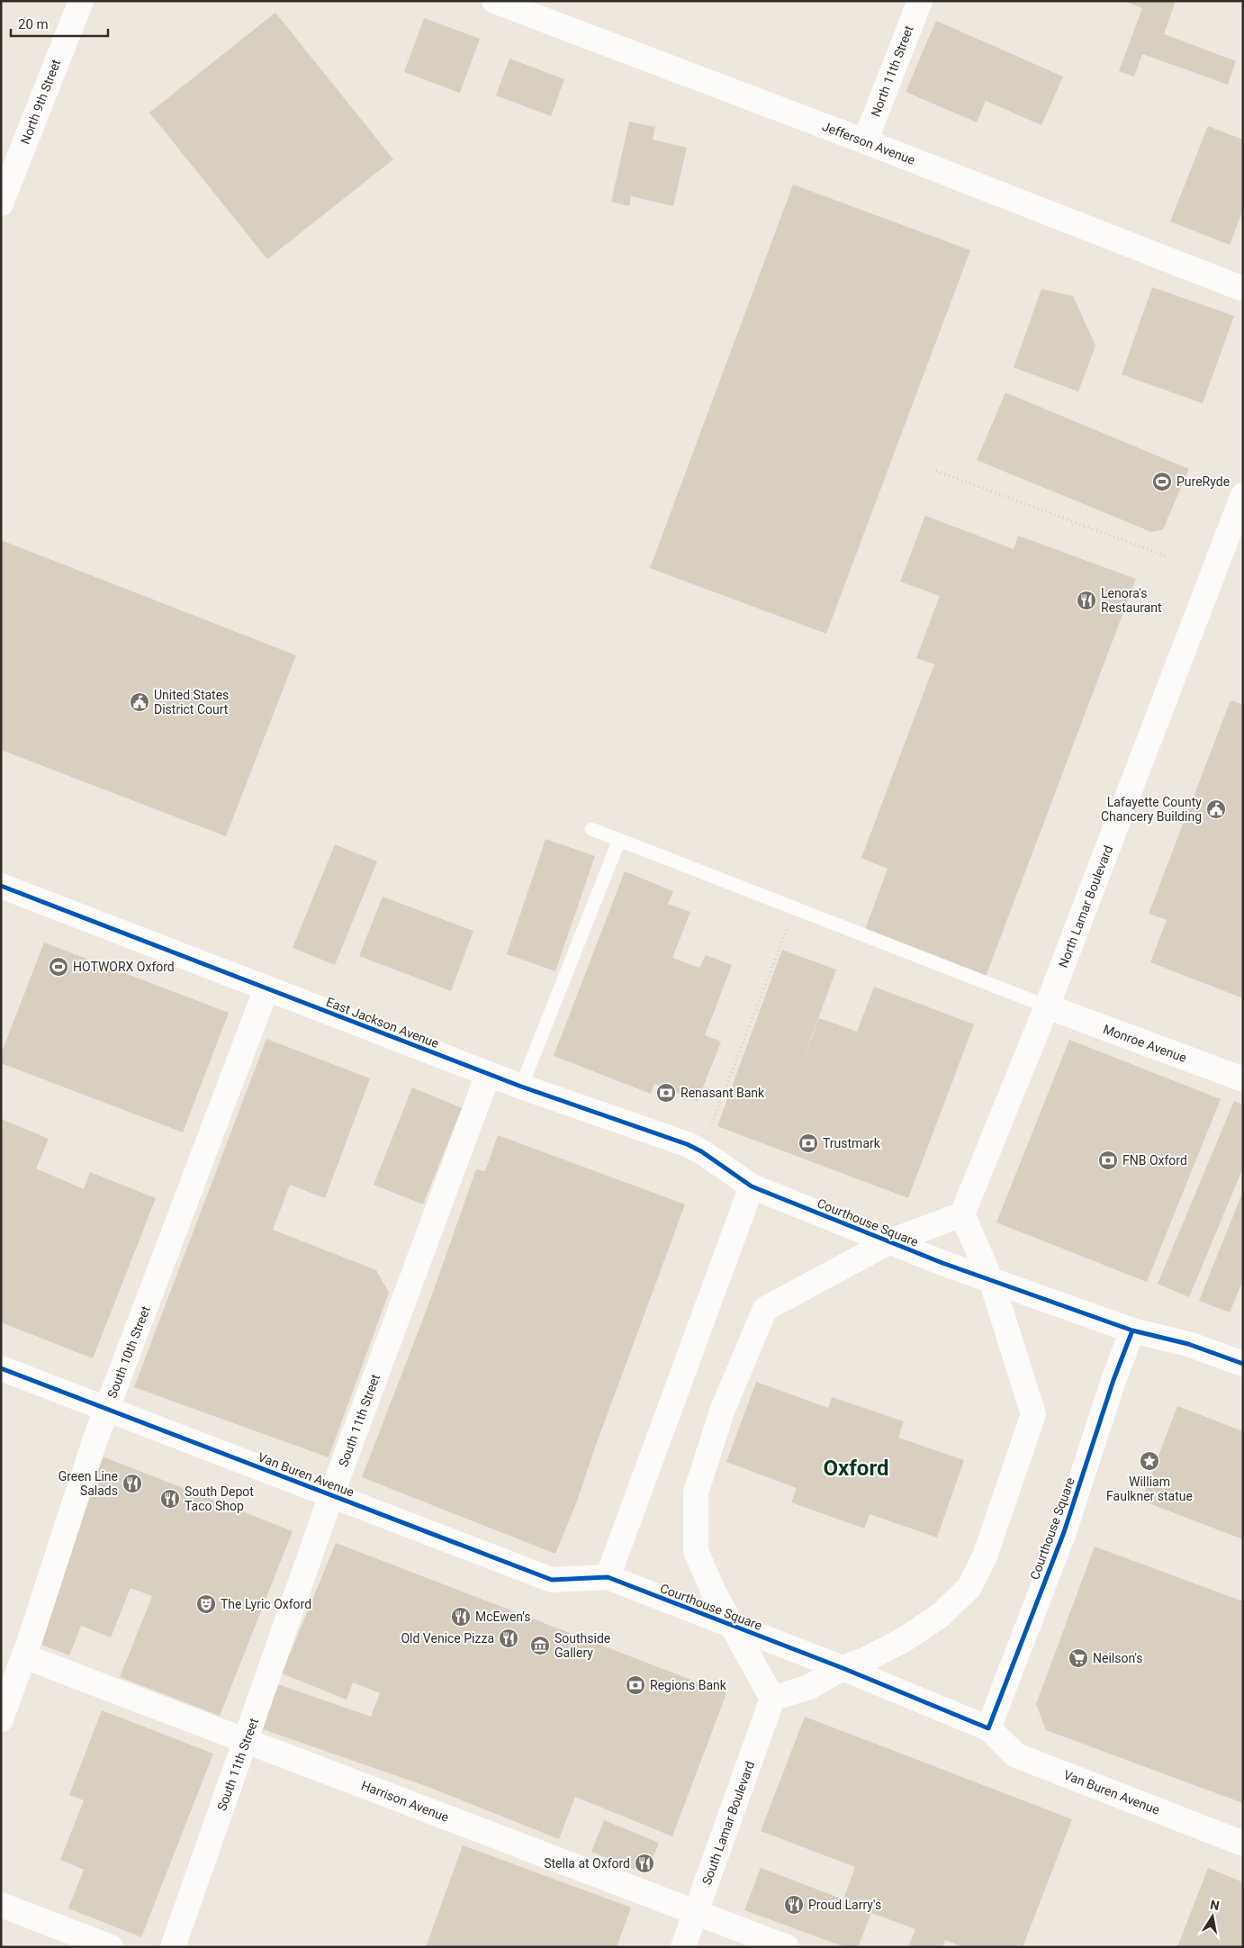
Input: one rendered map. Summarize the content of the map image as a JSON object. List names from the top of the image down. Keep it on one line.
{"streets":{"street":["North 11th Street","North 9th Street","Jefferson Avenue","North Lamar Boulevard","East Jackson Avenue","Monroe Avenue","Courthouse Square","South 10th Street","South 11th Street","Van Buren Avenue","Harrison Avenue","South Lamar Boulevard"]},"crossings":[["North 11th Street","Jefferson Avenue"],["North Lamar Boulevard","Monroe Avenue"],["East Jackson Avenue","Courthouse Square"],["East Jackson Avenue","South 10th Street"],["East Jackson Avenue","South 11th Street"],["Courthouse Square","Van Buren Avenue"],["South 10th Street","Van Buren Avenue"],["South 10th Street","Harrison Avenue"],["South 11th Street","Van Buren Avenue"],["South 11th Street","Harrison Avenue"],["Harrison Avenue","South Lamar Boulevard"]],"districts":["Oxford"],"places":{"sports":["PureRyde","HOTWORX Oxford"],"restaurant":["Lenora's Restaurant","Green Line Salads","South Depot Taco Shop","McEwen's","Old Venice Pizza","Stella at Oxford","Proud Larry's"],"public building":["United States District Court","Lafayette County Chancery Building"],"bank":["Renasant Bank","Trustmark","FNB Oxford","Regions Bank"],"place":["William Faulkner statue"],"theatre":["The Lyric Oxford"],"museum":["Southside Gallery"],"supermarket":["Neilson's"]},"scale_bar":"20 m","north":"top"}
